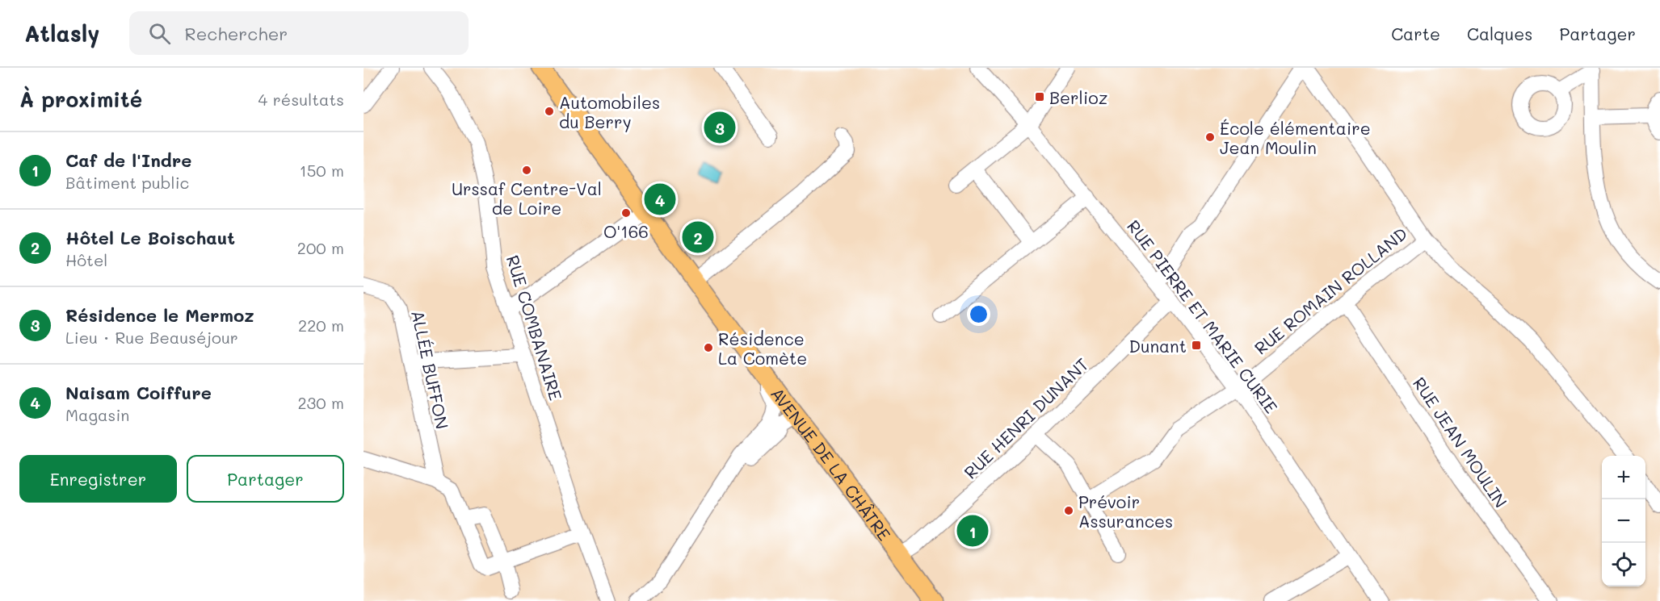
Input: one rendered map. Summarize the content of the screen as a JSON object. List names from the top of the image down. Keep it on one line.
{"streets":{"main road":["AVENUE DE LA CHÂTRE"],"street":["RUE ROMAIN ROLLAND","RUE PIERRE ET MARIE CURIE","RUE COMBANAIRE","ALLÉE BUFFON","RUE HENRI DUNANT","RUE JEAN MOULIN"]},"crossings":[["RUE ROMAIN ROLLAND","RUE PIERRE ET MARIE CURIE"],["RUE ROMAIN ROLLAND","RUE JEAN MOULIN"],["RUE PIERRE ET MARIE CURIE","RUE HENRI DUNANT"],["RUE HENRI DUNANT","AVENUE DE LA CHÂTRE"]],"places":{"transit":["Berlioz","Dunant"],"other":["Automobiles du Berry","École élémentaire Jean Moulin","Urssaf Centre-Val de Loire","O'166","Résidence La Comète","Prévoir Assurances"]},"page":{"header":"Atlasly","search":"Rechercher","nav":["Carte","Calques","Partager"],"heading":["À proximité","4 résultats"],"pins":["3","4","2","1"],"list":[{"mark":"1","name":"Caf de l'Indre","note":"Bâtiment public","value":"150 m"},{"mark":"2","name":"Hôtel Le Boischaut","note":"Hôtel","value":"200 m"},{"mark":"3","name":"Résidence le Mermoz","note":"Lieu · Rue Beauséjour","value":"220 m"},{"mark":"4","name":"Naisam Coiffure","note":"Magasin","value":"230 m"}],"buttons":["Enregistrer","Partager"],"map_buttons":["+","−"]}}
